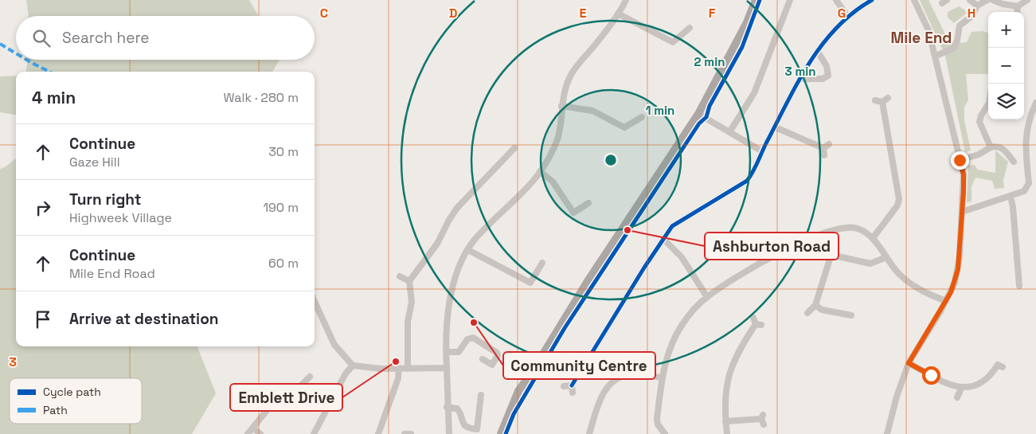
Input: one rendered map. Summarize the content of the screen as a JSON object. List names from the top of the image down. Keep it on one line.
{"districts":["Mile End"],"places":["Ashburton Road","Community Centre","Emblett Drive"],"legend":["Cycle path","Path"],"page":{"map_buttons":["+","−"],"search":"Search here","heading":["4 min","Walk · 280 m"],"list":[["Continue","Gaze Hill","30 m"],["Turn right","Highweek Village","190 m"],["Continue","Mile End Road","60 m"],"Arrive at destination"]},"grid":{"columns":["C","D","E","F","G","H"],"rows":["3"]},"rings":["2 min","3 min","1 min"]}
